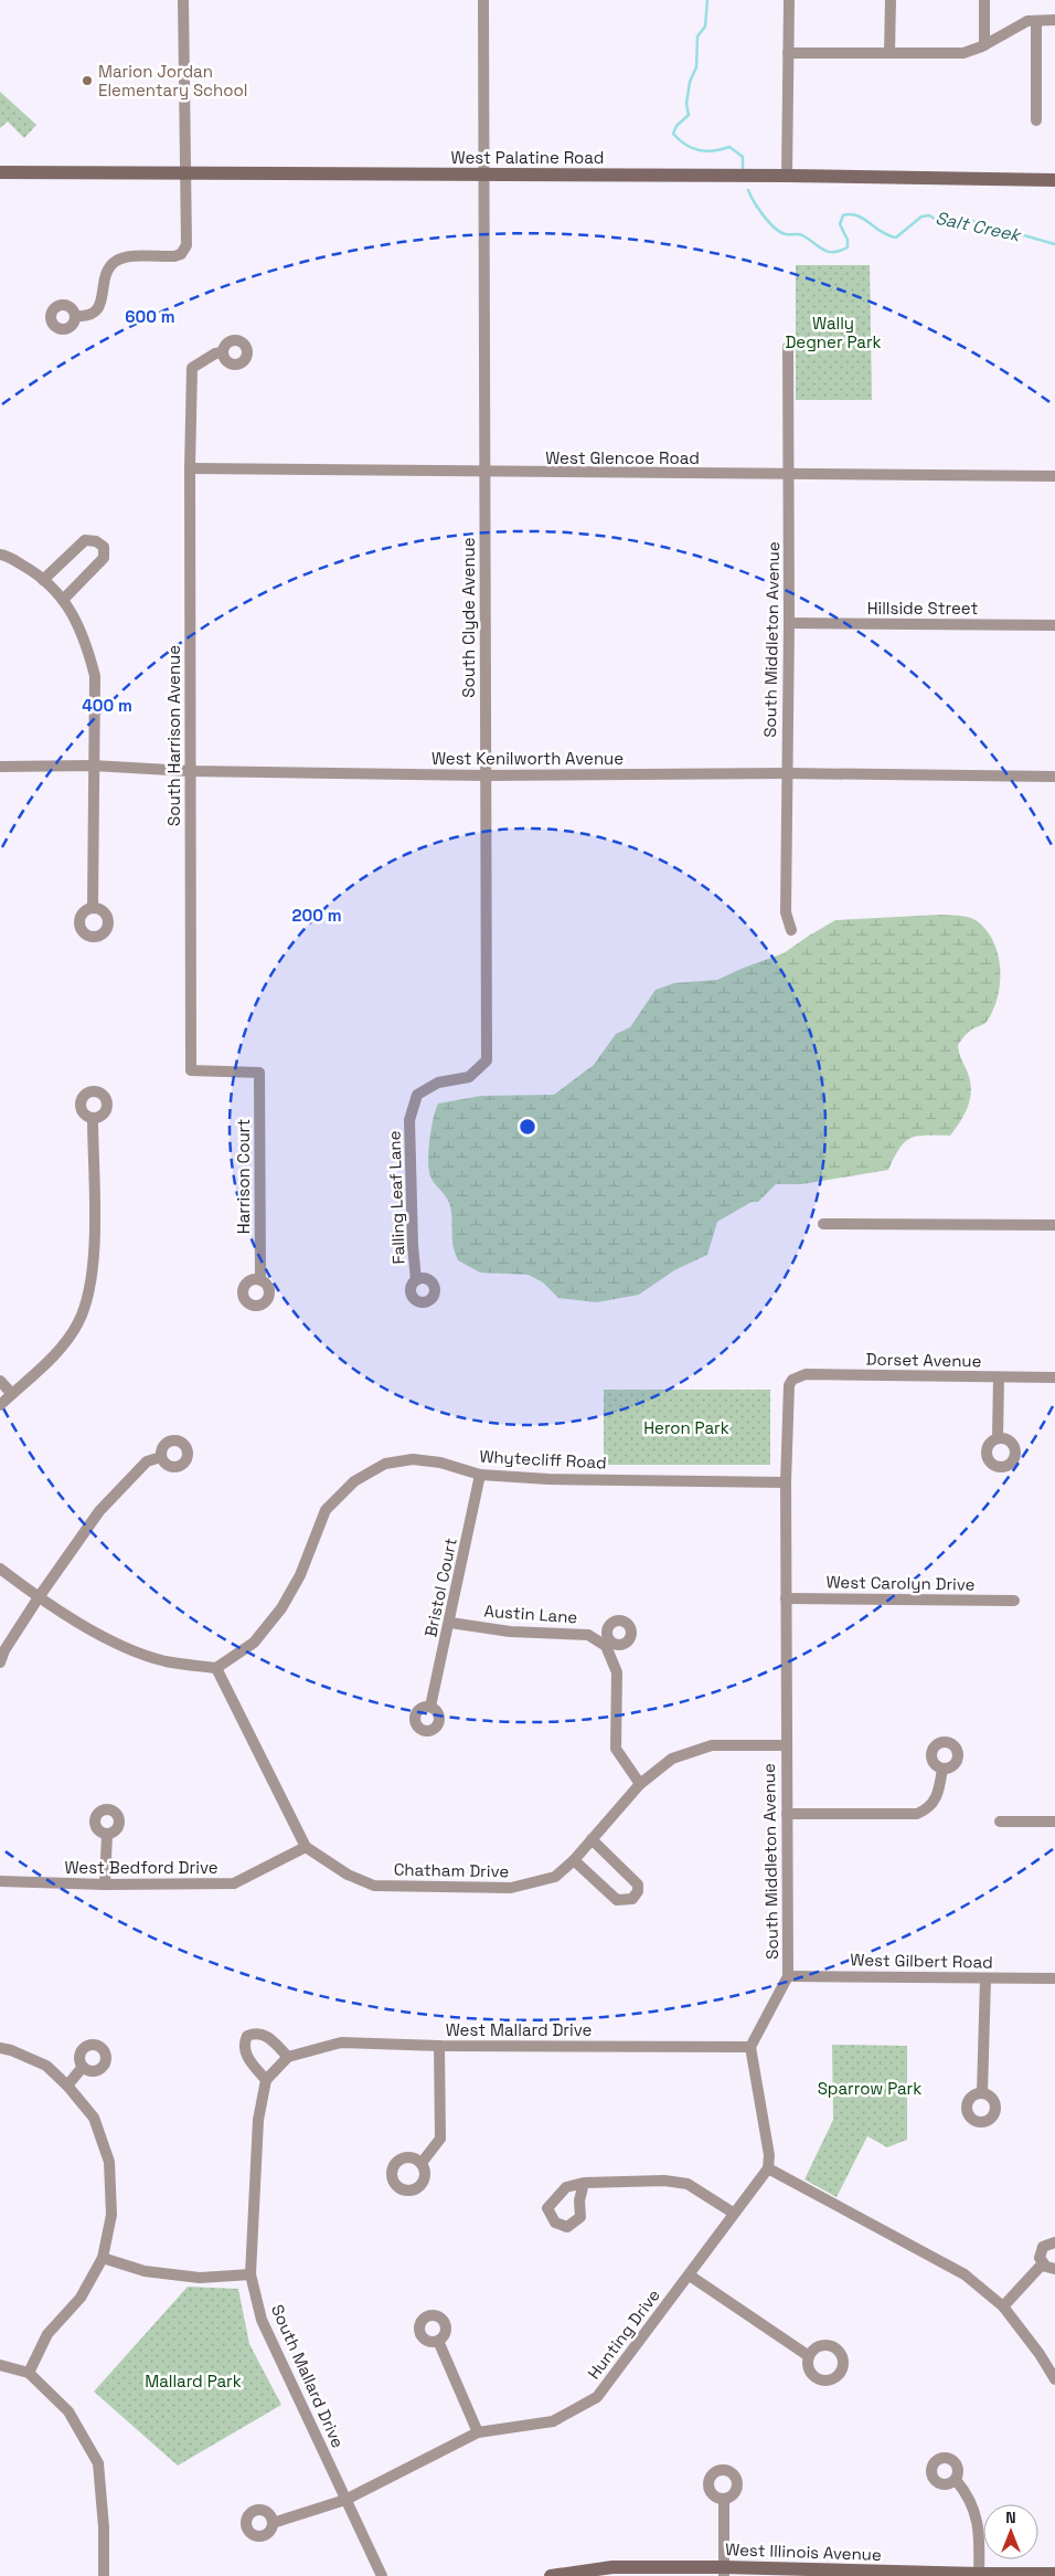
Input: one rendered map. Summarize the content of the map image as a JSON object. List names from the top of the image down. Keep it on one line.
{"streets":{"main road":["West Palatine Road","West Illinois Avenue"],"street":["West Glencoe Road","Hillside Street","South Clyde Avenue","South Middleton Avenue","South Harrison Avenue","West Kenilworth Avenue","Harrison Court","Falling Leaf Lane","Dorset Avenue","Whytecliff Road","West Carolyn Drive","Bristol Court","Austin Lane","West Bedford Drive","Chatham Drive","West Gilbert Road","West Mallard Drive","Hunting Drive","South Mallard Drive"]},"crossings":[["West Palatine Road","South Clyde Avenue"],["West Glencoe Road","South Clyde Avenue"],["West Glencoe Road","South Middleton Avenue"],["West Glencoe Road","South Harrison Avenue"],["Hillside Street","South Middleton Avenue"],["South Clyde Avenue","West Kenilworth Avenue"],["South Clyde Avenue","Falling Leaf Lane"],["South Middleton Avenue","West Kenilworth Avenue"],["South Middleton Avenue","Dorset Avenue"],["South Middleton Avenue","Whytecliff Road"],["South Middleton Avenue","West Carolyn Drive"],["South Middleton Avenue","Chatham Drive"],["South Middleton Avenue","West Gilbert Road"],["South Middleton Avenue","West Mallard Drive"],["South Harrison Avenue","West Kenilworth Avenue"],["South Harrison Avenue","Harrison Court"],["Whytecliff Road","Bristol Court"],["Bristol Court","Austin Lane"],["Austin Lane","Chatham Drive"],["West Bedford Drive","Chatham Drive"],["West Mallard Drive","South Mallard Drive"],["Hunting Drive","South Mallard Drive"]],"water":["Salt Creek"],"parks":["Wally Degner Park","Heron Park","Sparrow Park","Mallard Park"],"places":["Marion Jordan Elementary School"],"north":"top","rings":["600 m","400 m","200 m"]}
